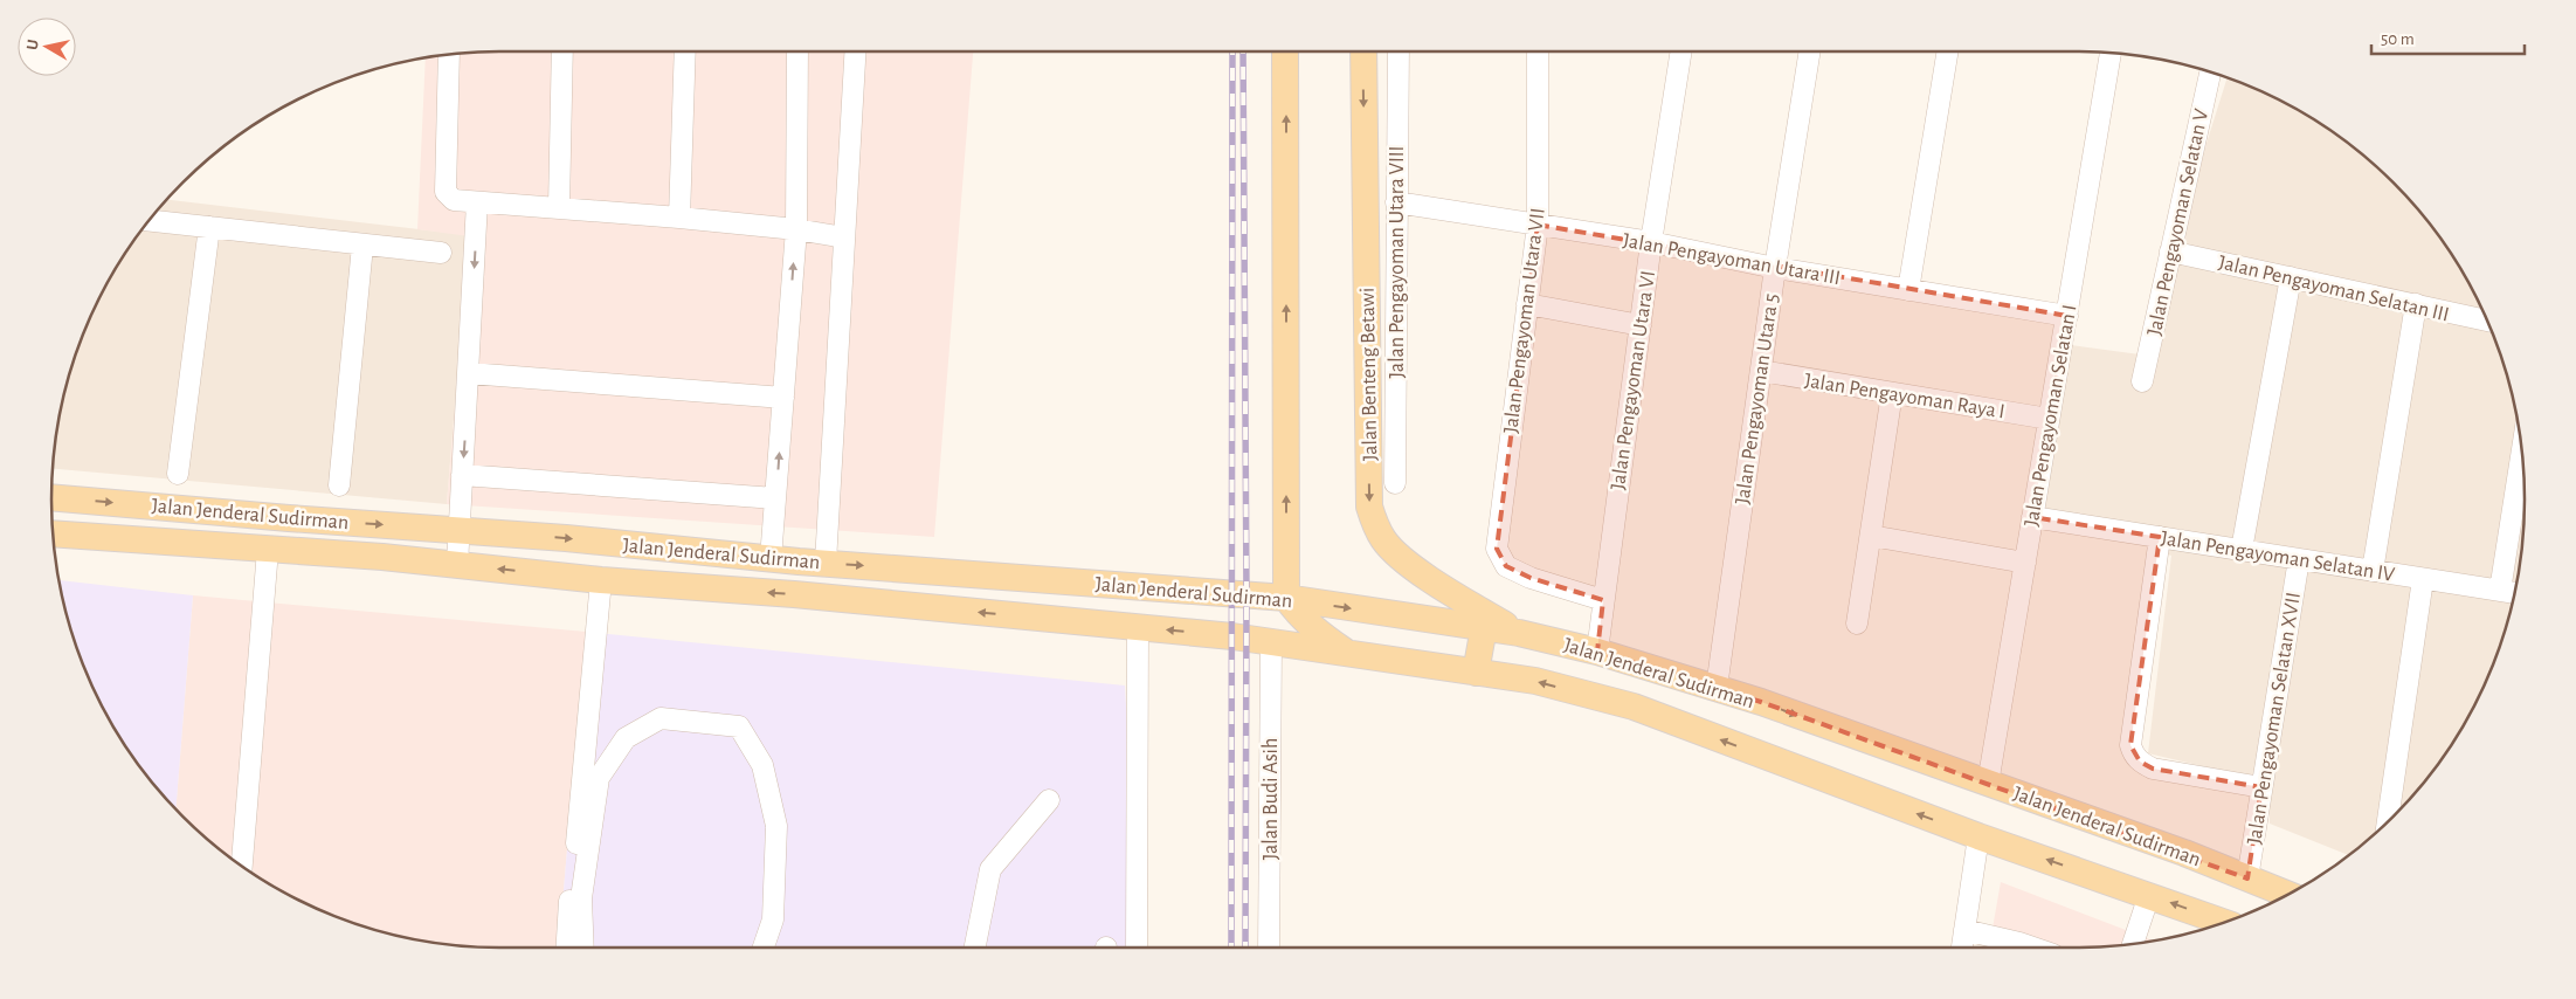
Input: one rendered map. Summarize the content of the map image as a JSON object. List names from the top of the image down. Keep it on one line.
{"streets":{"main road":["Jalan Benteng Betawi","Jalan Jenderal Sudirman"],"street":["Jalan Pengayoman Selatan V","Jalan Pengayoman Utara III","Jalan Pengayoman Utara VIII","Jalan Pengayoman Selatan III","Jalan Pengayoman Utara VII","Jalan Pengayoman Utara VI","Jalan Pengayoman Raya I","Jalan Pengayoman Utara 5","Jalan Pengayoman Selatan I","Jalan Pengayoman Selatan IV","Jalan Pengayoman Selatan XVII","Jalan Budi Asih"]},"crossings":[["Jalan Pengayoman Selatan V","Jalan Pengayoman Selatan III"],["Jalan Pengayoman Utara III","Jalan Pengayoman Utara VIII"],["Jalan Pengayoman Utara III","Jalan Pengayoman Utara VII"],["Jalan Pengayoman Utara III","Jalan Pengayoman Utara VI"],["Jalan Pengayoman Utara III","Jalan Pengayoman Utara 5"],["Jalan Pengayoman Utara III","Jalan Pengayoman Selatan I"],["Jalan Pengayoman Utara VII","Jalan Pengayoman Utara VI"],["Jalan Benteng Betawi","Jalan Jenderal Sudirman"],["Jalan Pengayoman Utara VI","Jalan Jenderal Sudirman"],["Jalan Pengayoman Raya I","Jalan Pengayoman Utara 5"],["Jalan Pengayoman Raya I","Jalan Pengayoman Selatan I"],["Jalan Pengayoman Utara 5","Jalan Jenderal Sudirman"],["Jalan Pengayoman Selatan I","Jalan Jenderal Sudirman"],["Jalan Pengayoman Selatan I","Jalan Pengayoman Selatan IV"],["Jalan Jenderal Sudirman","Jalan Pengayoman Selatan XVII"],["Jalan Jenderal Sudirman","Jalan Budi Asih"],["Jalan Pengayoman Selatan IV","Jalan Pengayoman Selatan XVII"]],"scale_bar":"50 m","north":"left"}
